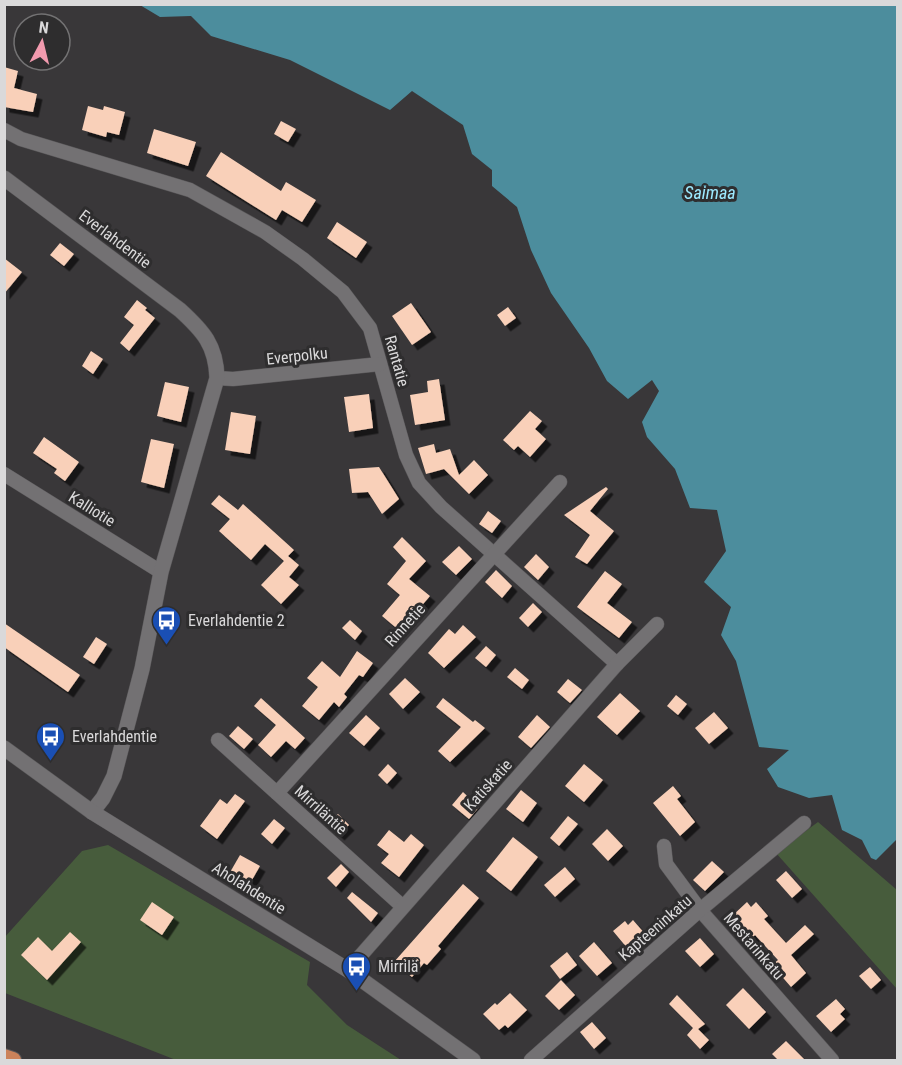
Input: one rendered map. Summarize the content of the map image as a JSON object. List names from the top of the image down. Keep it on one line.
{"streets":{"street":["Everlahdentie","Everpolku","Rantatie","Kalliotie","Rinnetie","Katiskatie","Mirriläntie","Aholahdentie","Kapteeninkatu","Mestarinkatu"]},"crossings":[["Everlahdentie","Everpolku"],["Everlahdentie","Kalliotie"],["Everlahdentie","Aholahdentie"],["Everpolku","Rantatie"],["Rantatie","Rinnetie"],["Rantatie","Katiskatie"],["Rinnetie","Mirriläntie"],["Katiskatie","Mirriläntie"],["Katiskatie","Aholahdentie"],["Kapteeninkatu","Mestarinkatu"]],"water":["Saimaa"],"places":{"bus stop":["Everlahdentie 2","Everlahdentie","Mirrilä"]},"north":"top"}
